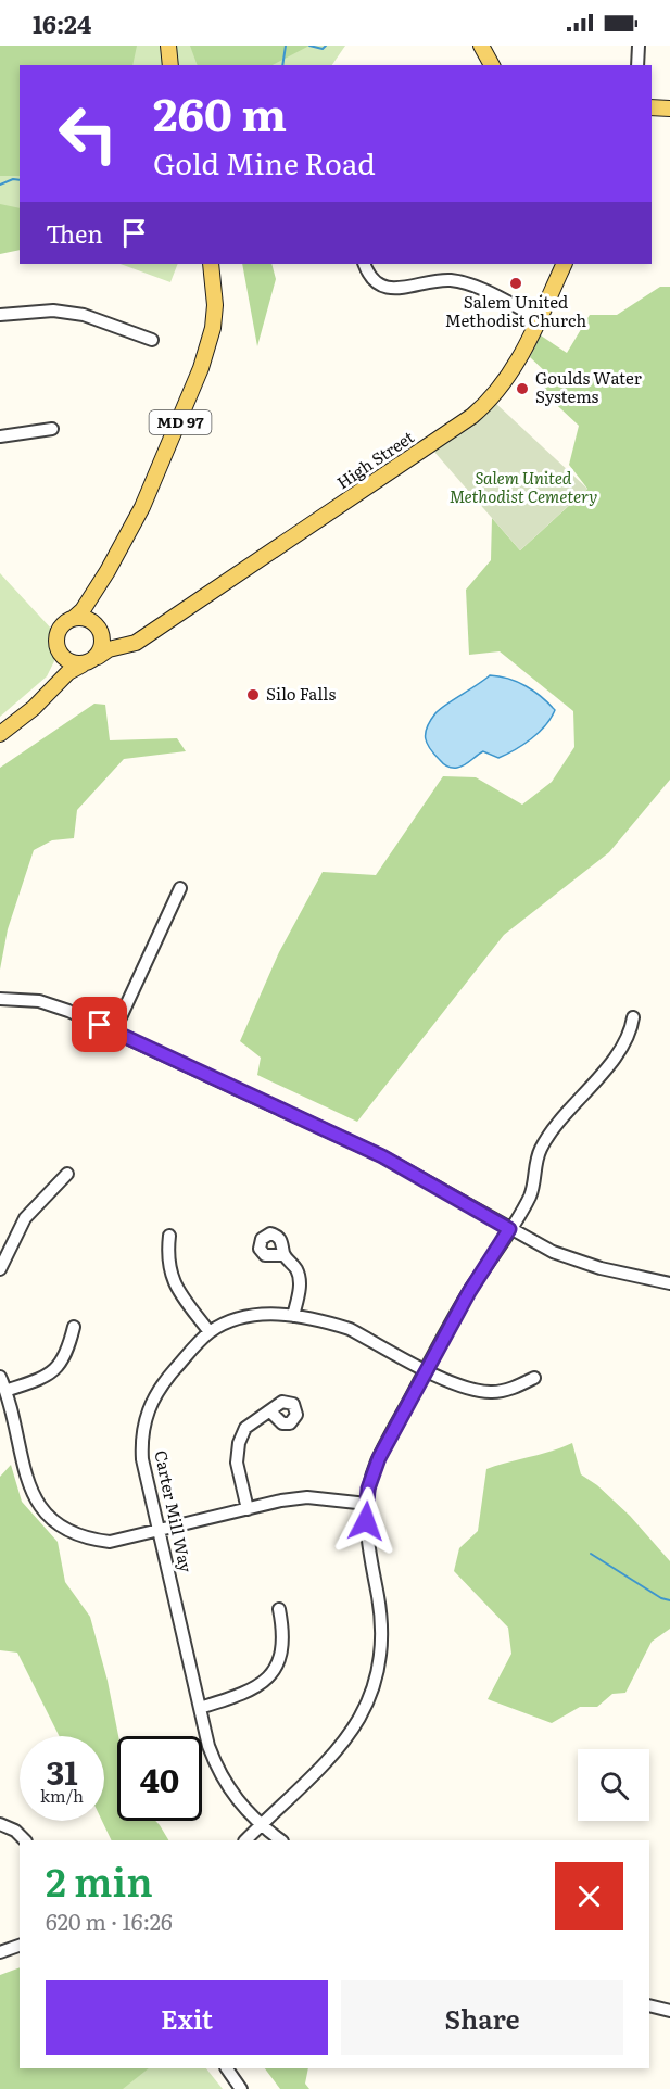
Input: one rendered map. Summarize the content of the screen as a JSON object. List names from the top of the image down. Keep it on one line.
{"streets":{"main road":["MD 97","High Street"],"street":["Carter Mill Way"]},"crossings":[["MD 97","High Street"]],"parks":["Salem United Methodist Cemetery"],"places":["Salem United Methodist Church","Goulds Water Systems","Silo Falls"],"page":{"status":"16:24","turn":["260 m","Gold Mine Road"],"then":"Then","speed":"31 km/h","limit":"40","heading":["2 min","620 m · 16:26"],"buttons":["Exit","Share"]}}
